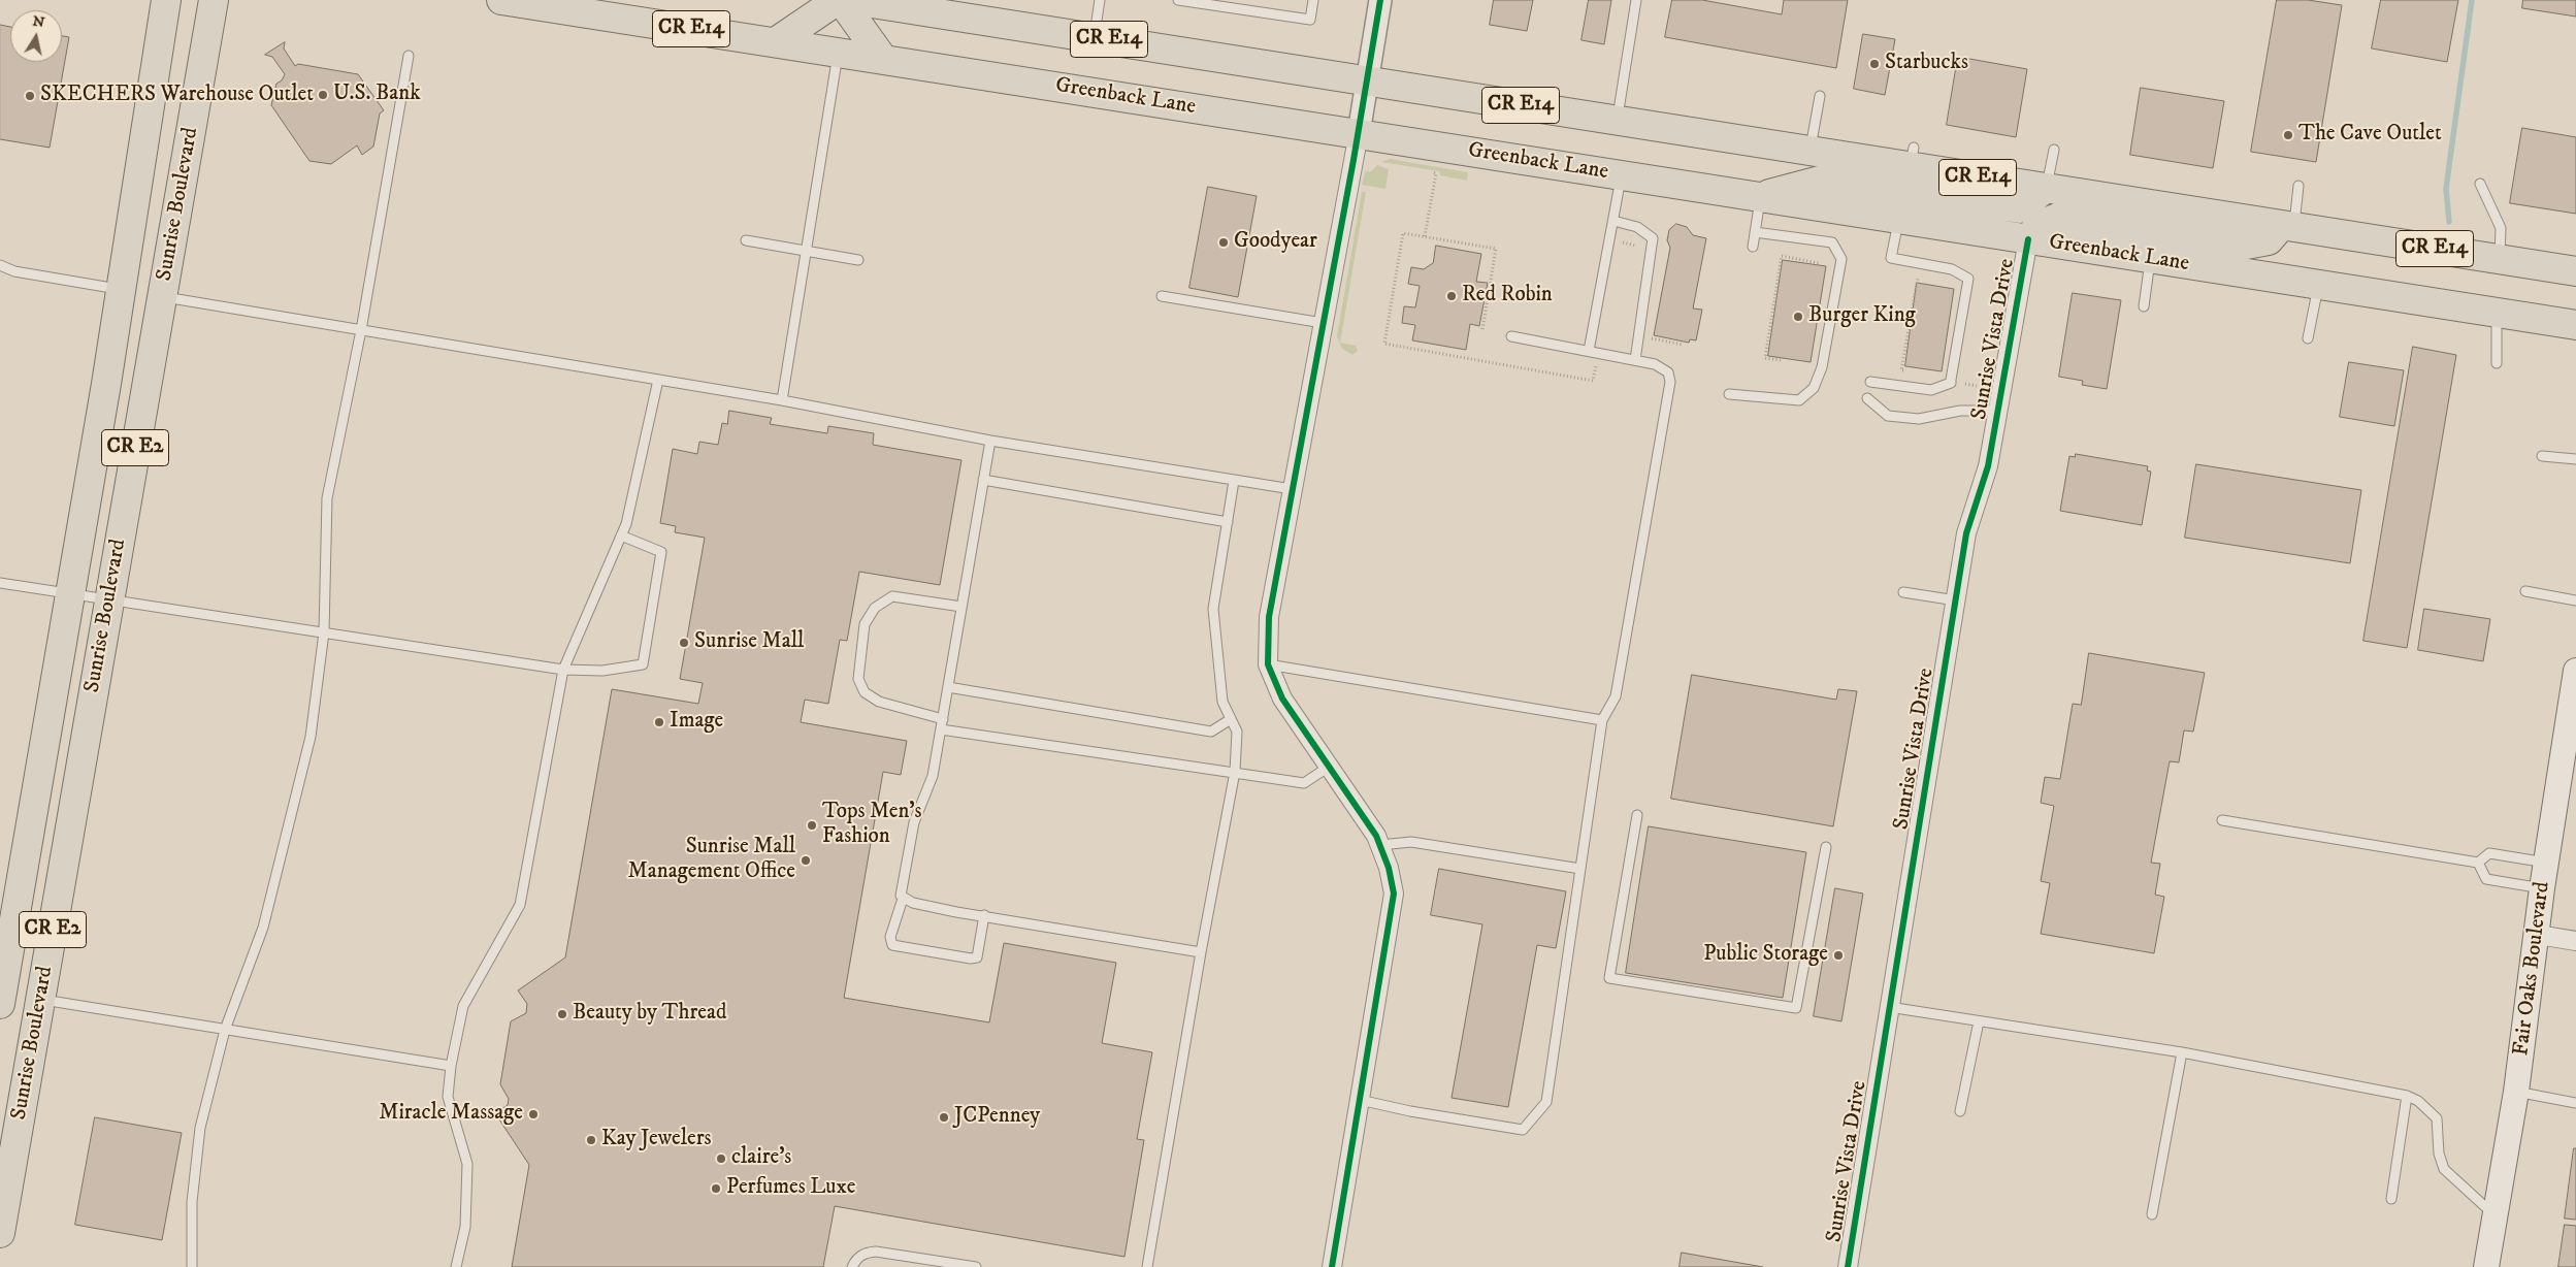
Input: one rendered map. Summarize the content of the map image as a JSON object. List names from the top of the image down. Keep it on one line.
{"streets":{"main road":["CR E14","Greenback Lane","Sunrise Boulevard","CR E2","Fair Oaks Boulevard"],"street":["Sunrise Vista Drive"]},"crossings":[["Greenback Lane","Sunrise Vista Drive"]],"places":["Starbucks","U.S. Bank","SKECHERS Warehouse Outlet","The Cave Outlet","Goodyear","Red Robin","Burger King","Sunrise Mall","Image","Tops Men's Fashion","Sunrise Mall Management Office","Public Storage","Beauty by Thread","Miracle Massage","JCPenney","Kay Jewelers","claire's","Perfumes Luxe"],"north":"top"}
